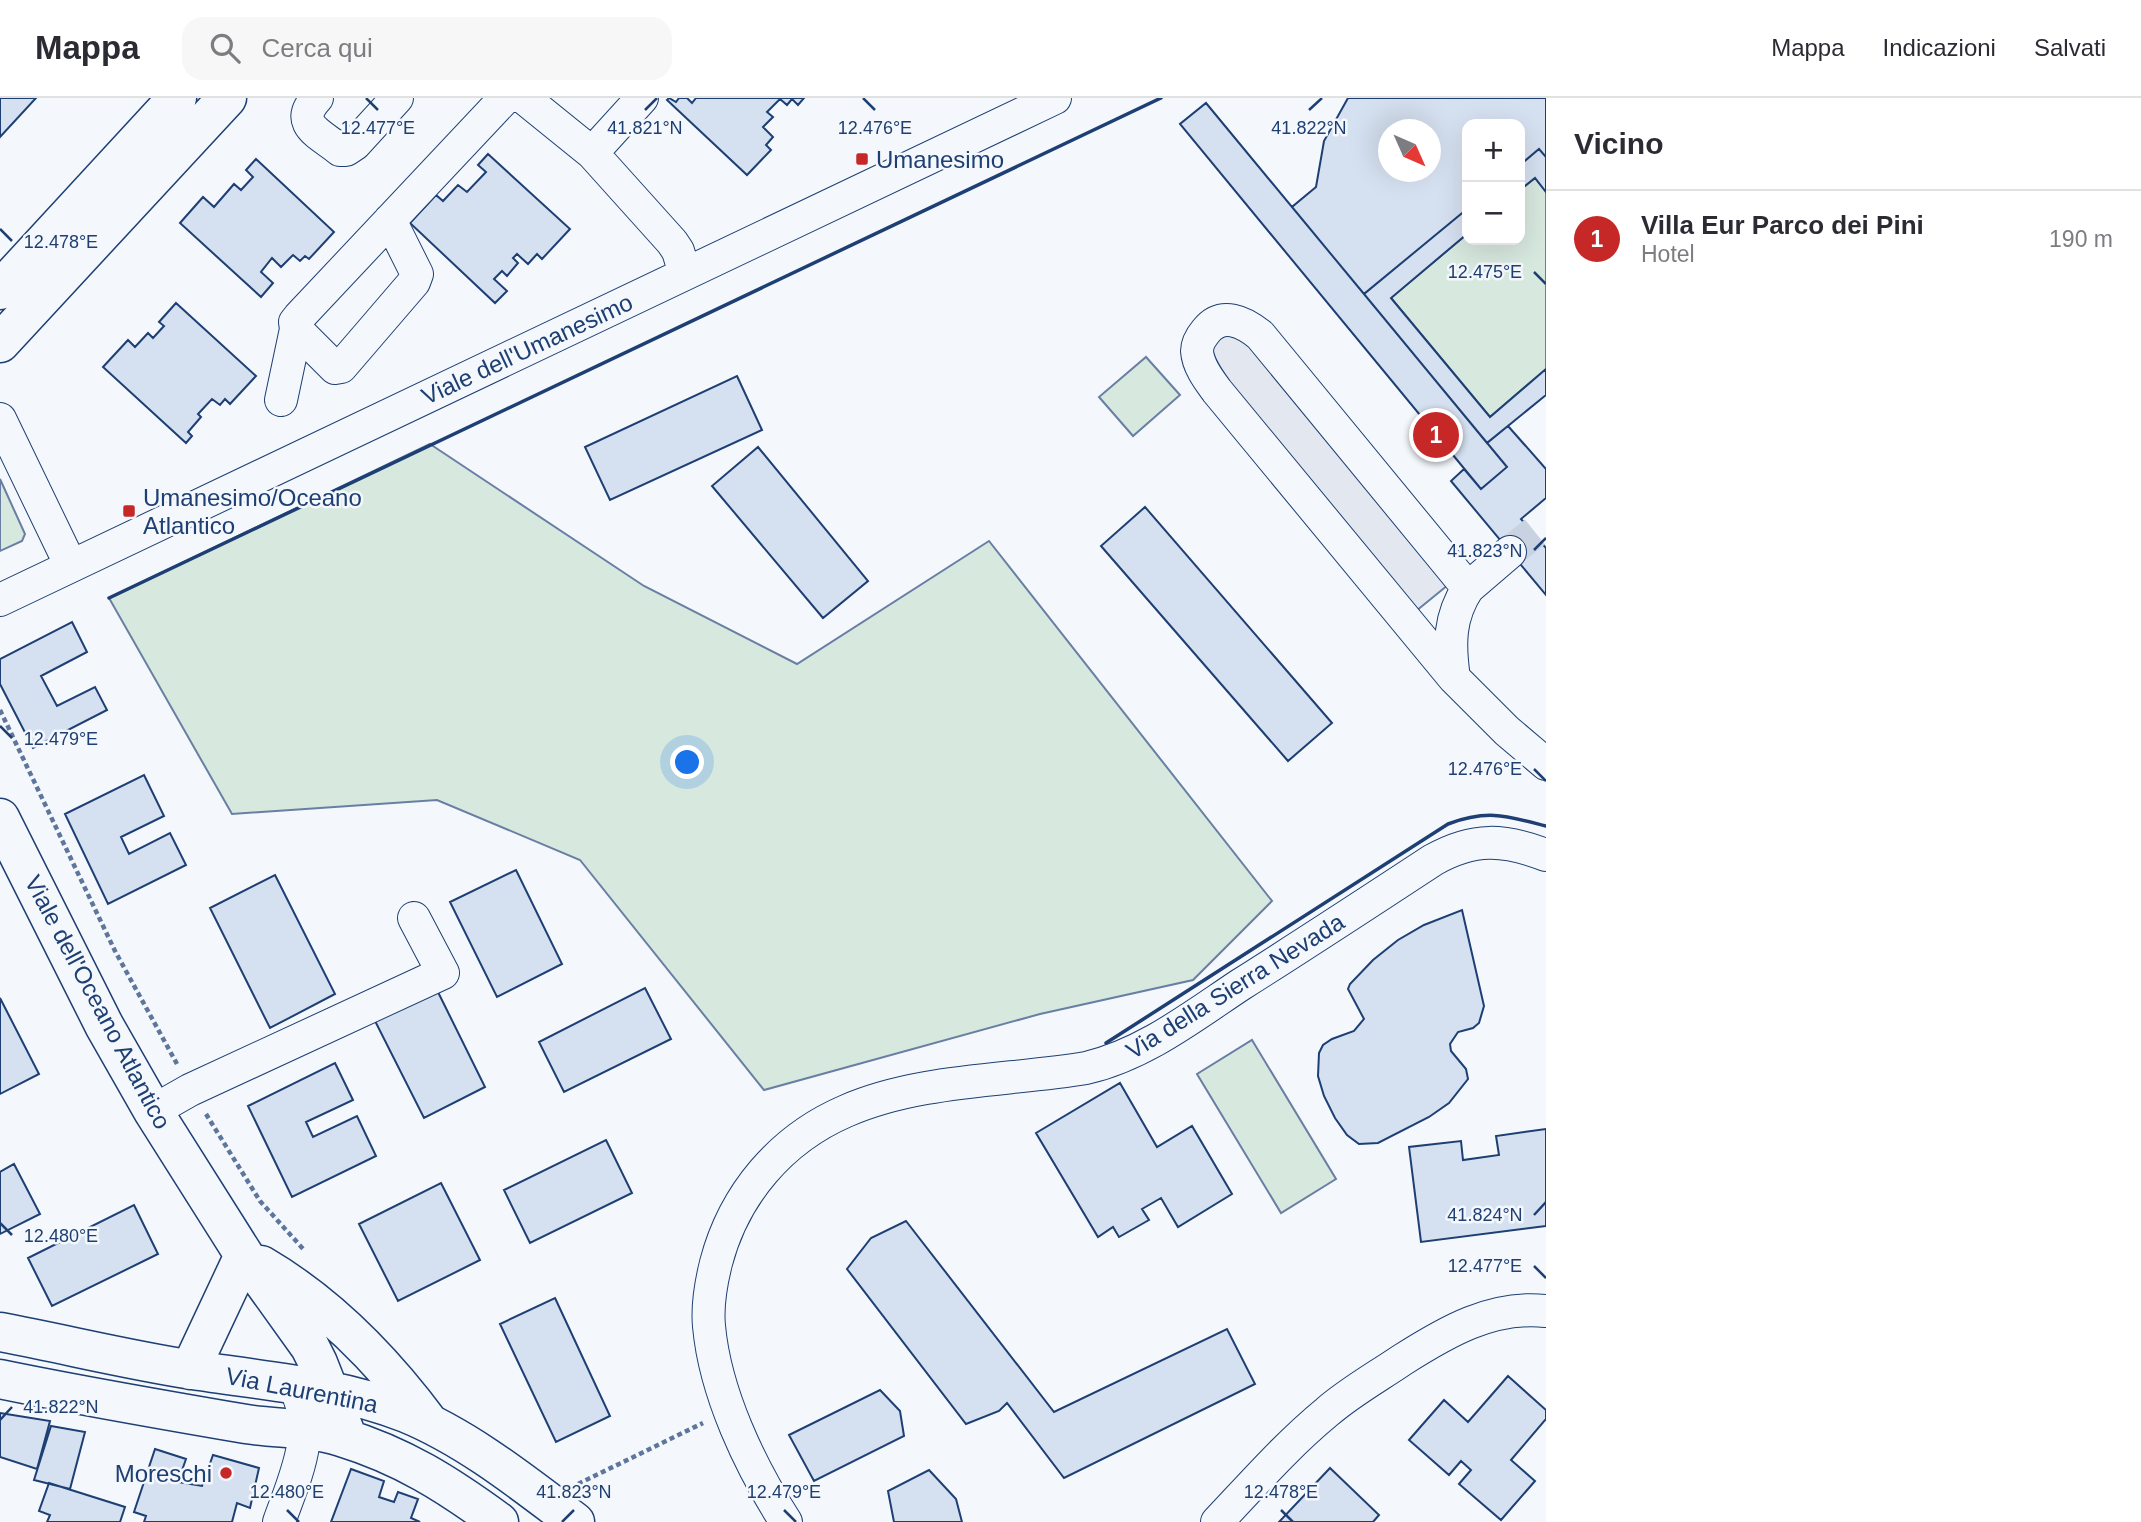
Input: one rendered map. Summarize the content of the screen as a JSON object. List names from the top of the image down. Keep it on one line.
{"streets":{"main road":["Viale dell'Oceano Atlantico","Via Laurentina"],"street":["Viale dell'Umanesimo","Via della Sierra Nevada"]},"crossings":[["Viale dell'Oceano Atlantico","Via Laurentina"]],"places":{"transit":["Umanesimo","Umanesimo/Oceano Atlantico"],"other":["Moreschi"]},"north":"bottom right","page":{"header":"Mappa","search":"Cerca qui","nav":["Mappa","Indicazioni","Salvati"],"heading":"Vicino","map_buttons":["+","−"],"list":[{"mark":"1","name":"Villa Eur Parco dei Pini","note":"Hotel","value":"190 m"}],"pins":"1"},"coordinates":["12.477°E","41.821°N","12.476°E","41.822°N","12.478°E","12.475°E","41.823°N","12.479°E","41.824°N","12.480°E"]}
